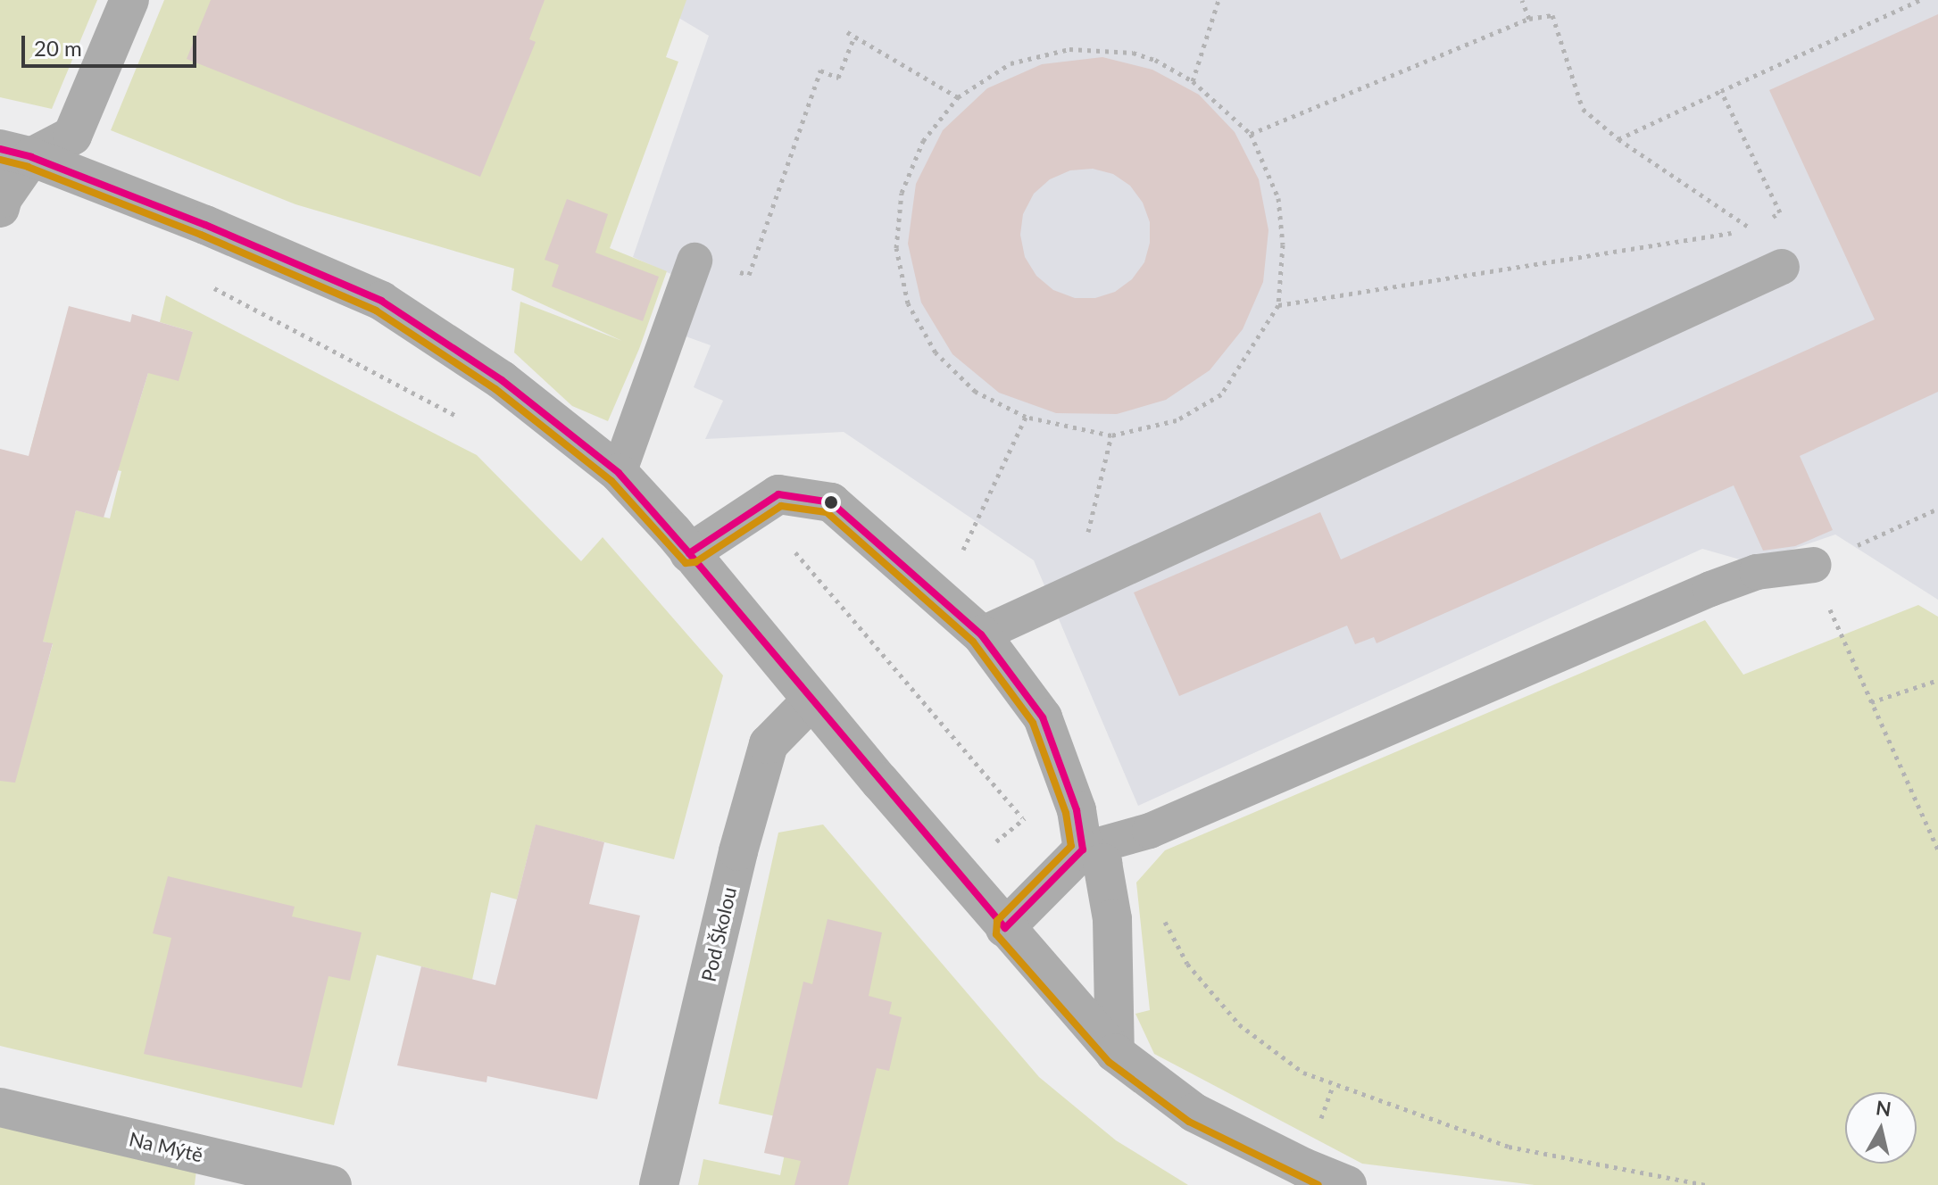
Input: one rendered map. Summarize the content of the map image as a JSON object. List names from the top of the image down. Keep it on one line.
{"streets":{"street":["Pod Školou","Na Mýtě"]},"scale_bar":"20 m","north":"top"}
